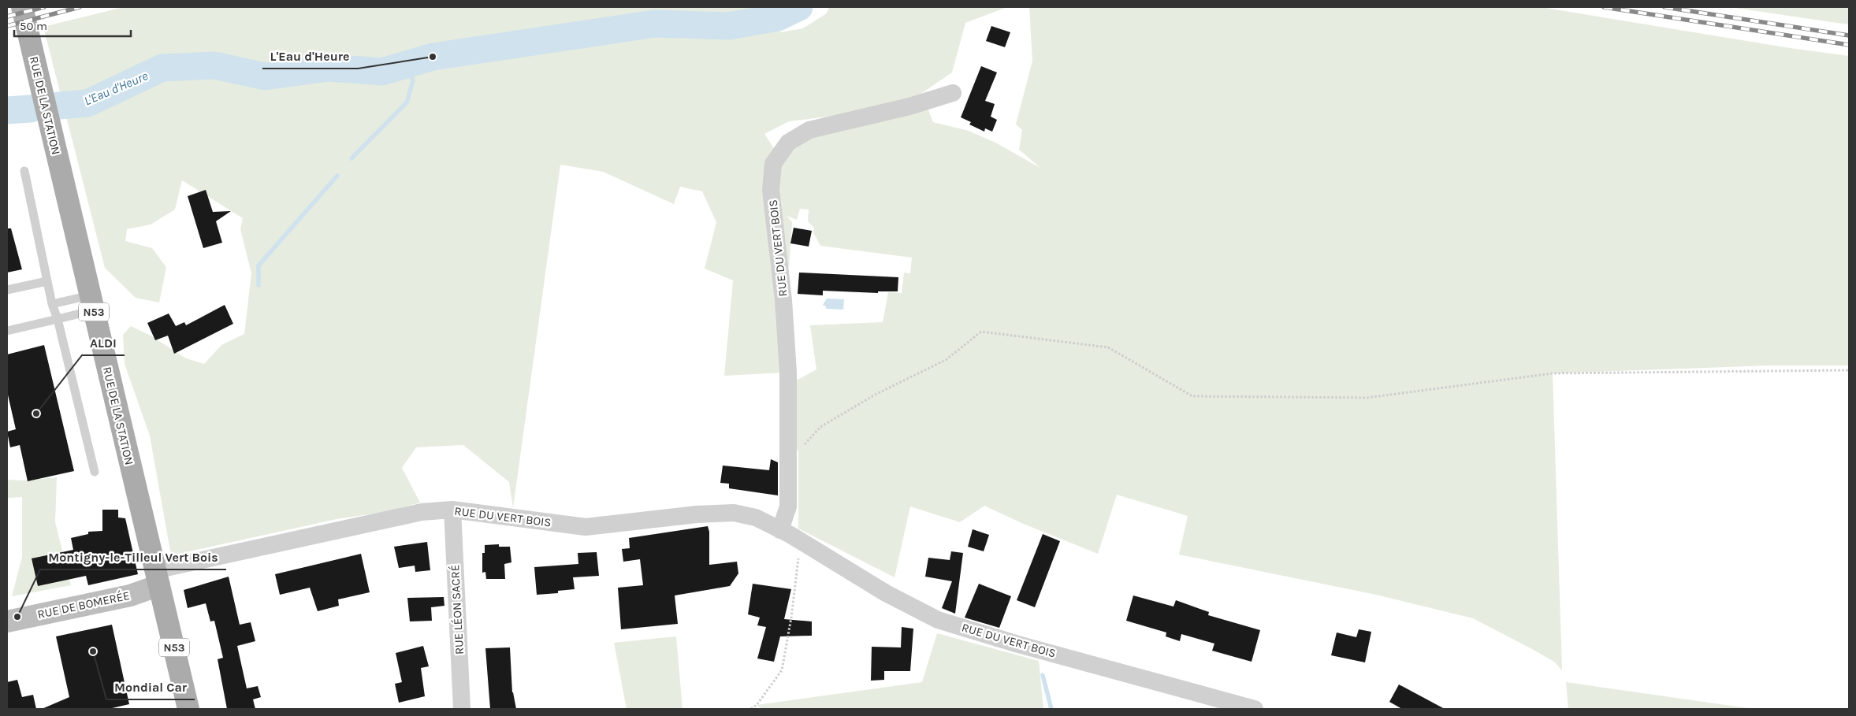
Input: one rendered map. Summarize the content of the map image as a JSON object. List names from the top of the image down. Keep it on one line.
{"streets":{"main road":["RUE DE LA STATION","N53","RUE DE BOMERÉE"],"street":["RUE DU VERT BOIS","RUE LÉON SACRÉ"]},"crossings":[["RUE DE LA STATION","RUE DU VERT BOIS"],["RUE DE LA STATION","RUE DE BOMERÉE"],["RUE DU VERT BOIS","RUE DE BOMERÉE"],["RUE DU VERT BOIS","RUE LÉON SACRÉ"]],"water":["L'Eau d'Heure"],"places":["L'Eau d'Heure","ALDI","Montigny-le-Tilleul Vert Bois","Mondial Car"],"scale_bar":"50 m"}
